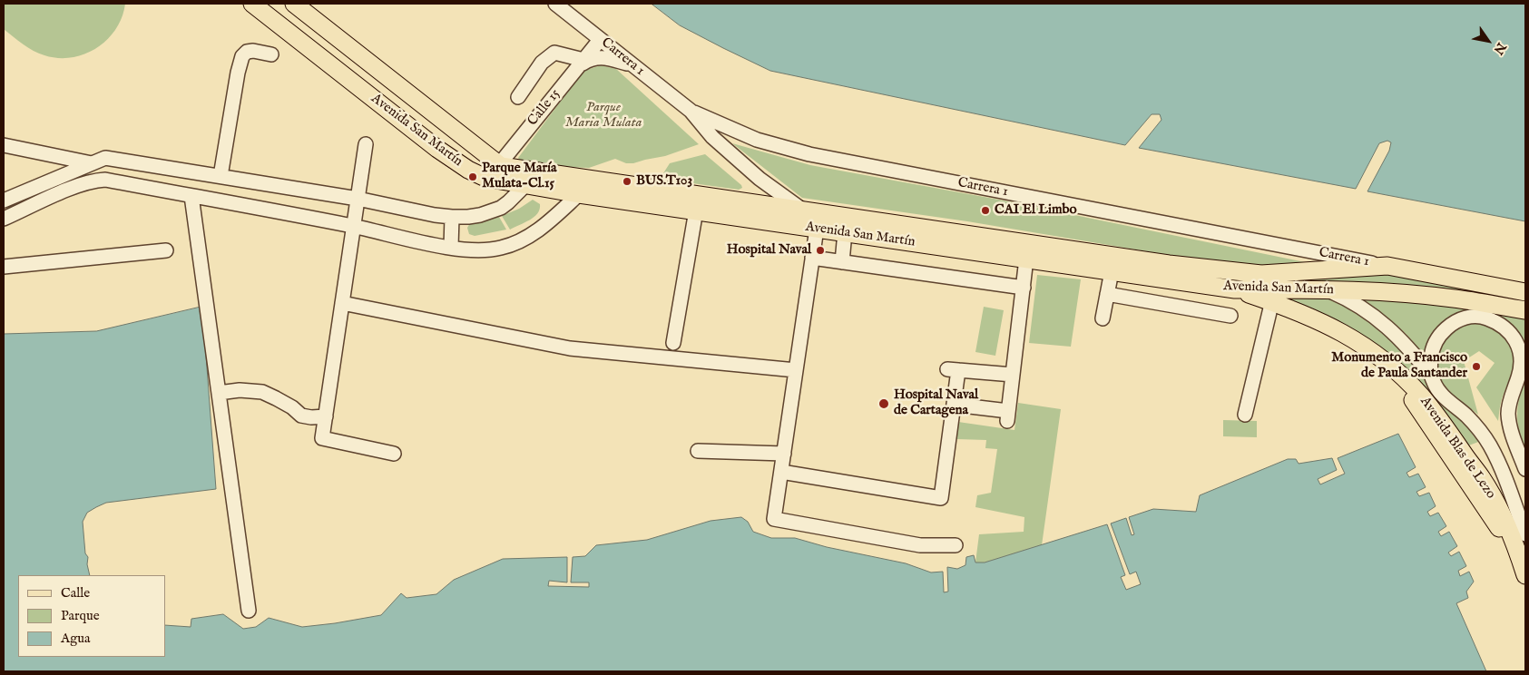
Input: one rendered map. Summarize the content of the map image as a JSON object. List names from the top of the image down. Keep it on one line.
{"streets":{"main road":["Avenida San Martín"],"street":["Carrera 1","Calle 15"]},"crossings":[["Carrera 1","Calle 15"],["Carrera 1","Avenida San Martín"],["Calle 15","Avenida San Martín"]],"parks":["Parque Maria Mulata"],"places":["Parque María Mulata-Cl.15","BUS.T103","CAI El Limbo","Hospital Naval","Monumento a Francisco de Paula Santander","Hospital Naval de Cartagena"],"legend":["Calle","Parque","Agua"],"north":"bottom right"}
